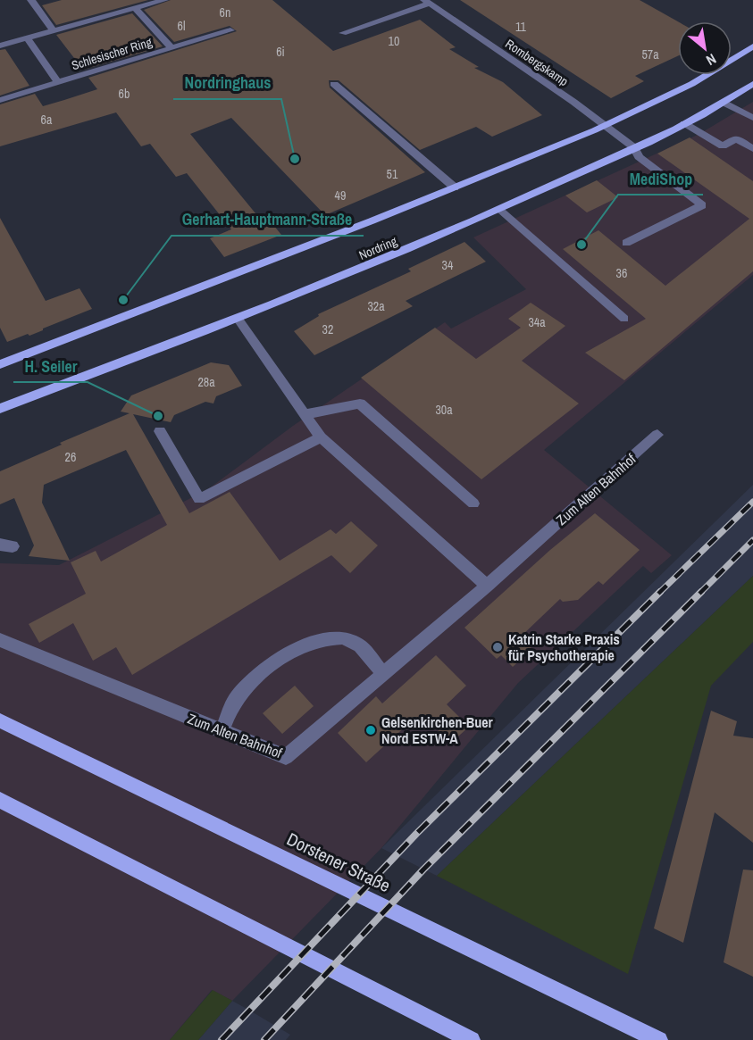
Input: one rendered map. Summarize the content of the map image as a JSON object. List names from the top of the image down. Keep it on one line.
{"streets":{"main road":["Nordring","Dorstener Straße"],"street":["Schlesischer Ring","Rombergskamp","Zum Alten Bahnhof"]},"crossings":[["Rombergskamp","Nordring"]],"places":["Nordringhaus","MediShop","Gerhart-Hauptmann-Straße","H. Seiler","Katrin Starke Praxis für Psychotherapie","Gelsenkirchen-Buer Nord ESTW-A"],"house_numbers":["6n","6l","11","10","6i","57a","6b","6a","51","49","34","36","32a","34a","32","28a","30a","26"],"north":"bottom right"}
